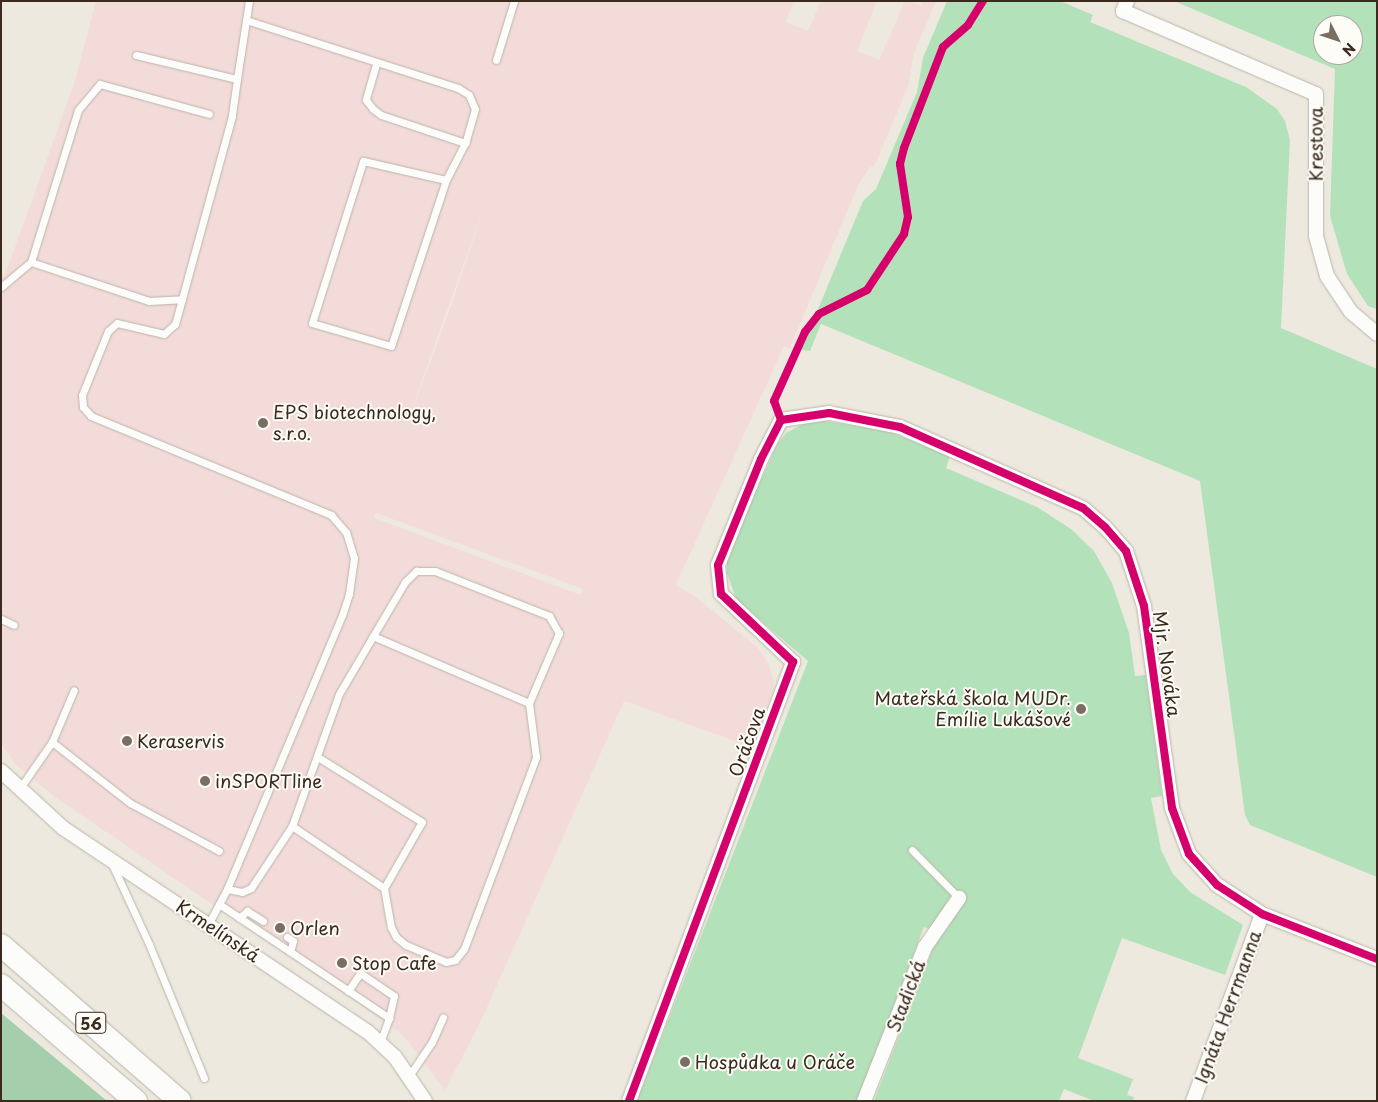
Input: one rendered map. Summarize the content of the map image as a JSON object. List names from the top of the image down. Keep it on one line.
{"streets":{"highway":["56"],"street":["Krestova","Mjr. Nováka","Oráčova","Krmelínská","Stadická","Ignáta Herrmanna"]},"crossings":[["Mjr. Nováka","Oráčova"],["Mjr. Nováka","Ignáta Herrmanna"]],"places":["EPS biotechnology, s.r.o.","Mateřská škola MUDr. Emílie Lukášové","Keraservis","inSPORTline","Orlen","Stop Cafe","Hospůdka u Oráče"],"north":"bottom right"}
